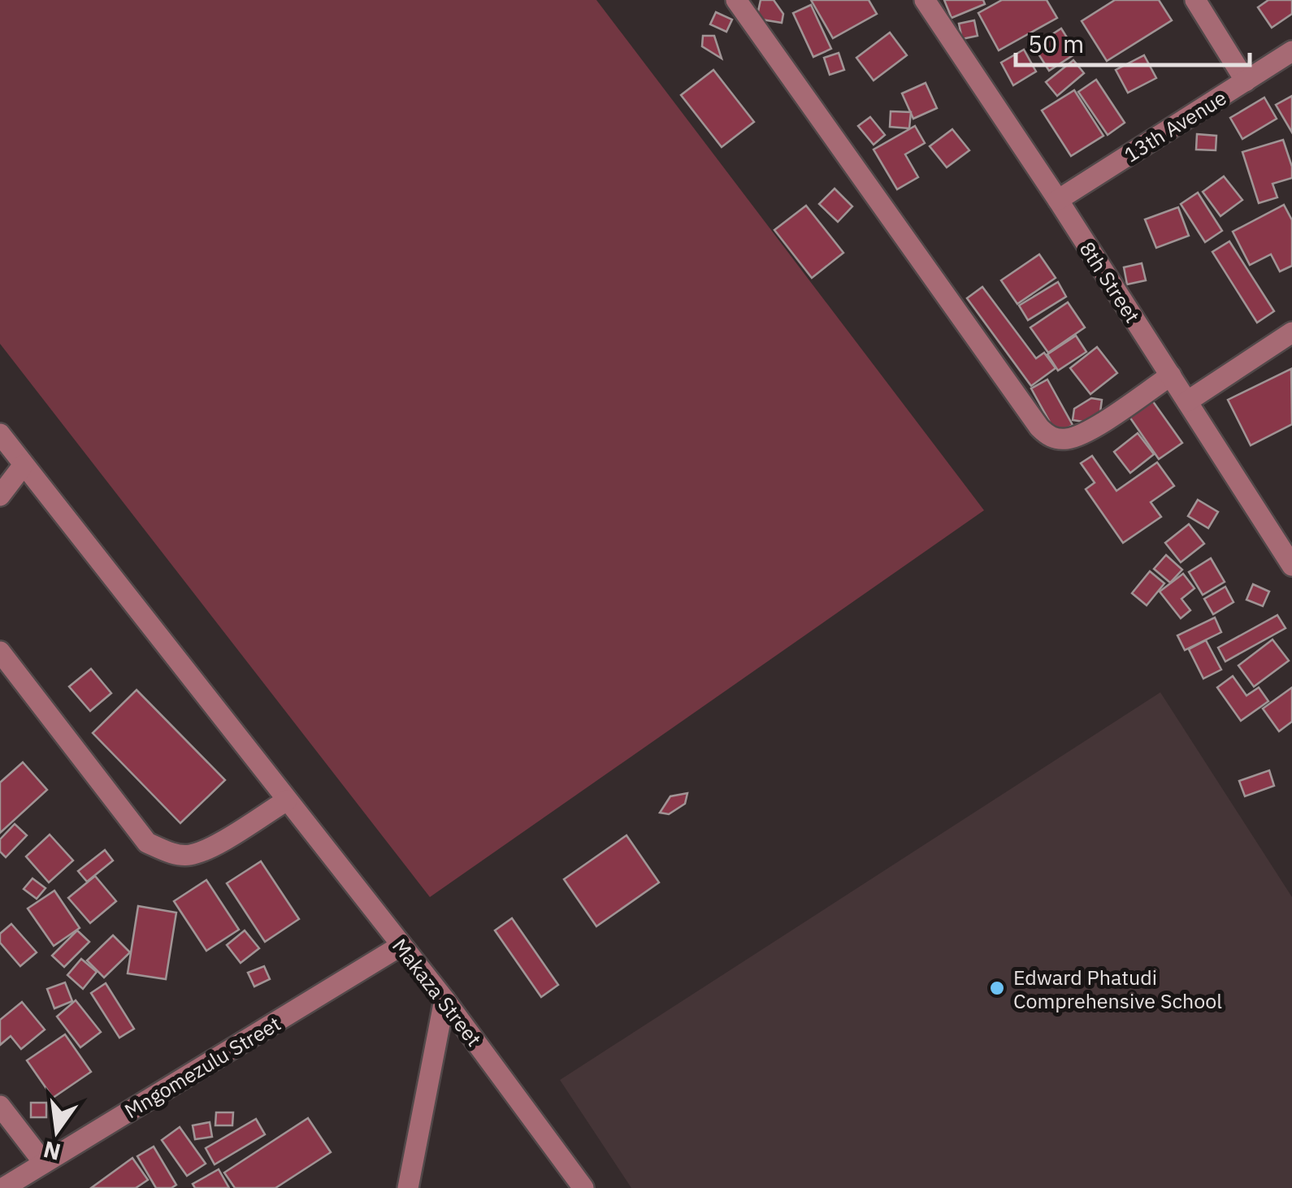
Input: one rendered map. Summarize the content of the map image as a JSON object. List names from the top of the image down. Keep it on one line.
{"streets":{"street":["13th Avenue","8th Street","Makaza Street","Mngomezulu Street"]},"crossings":[["13th Avenue","8th Street"],["Makaza Street","Mngomezulu Street"]],"places":["Edward Phatudi Comprehensive School"],"scale_bar":"50 m","north":"bottom"}
